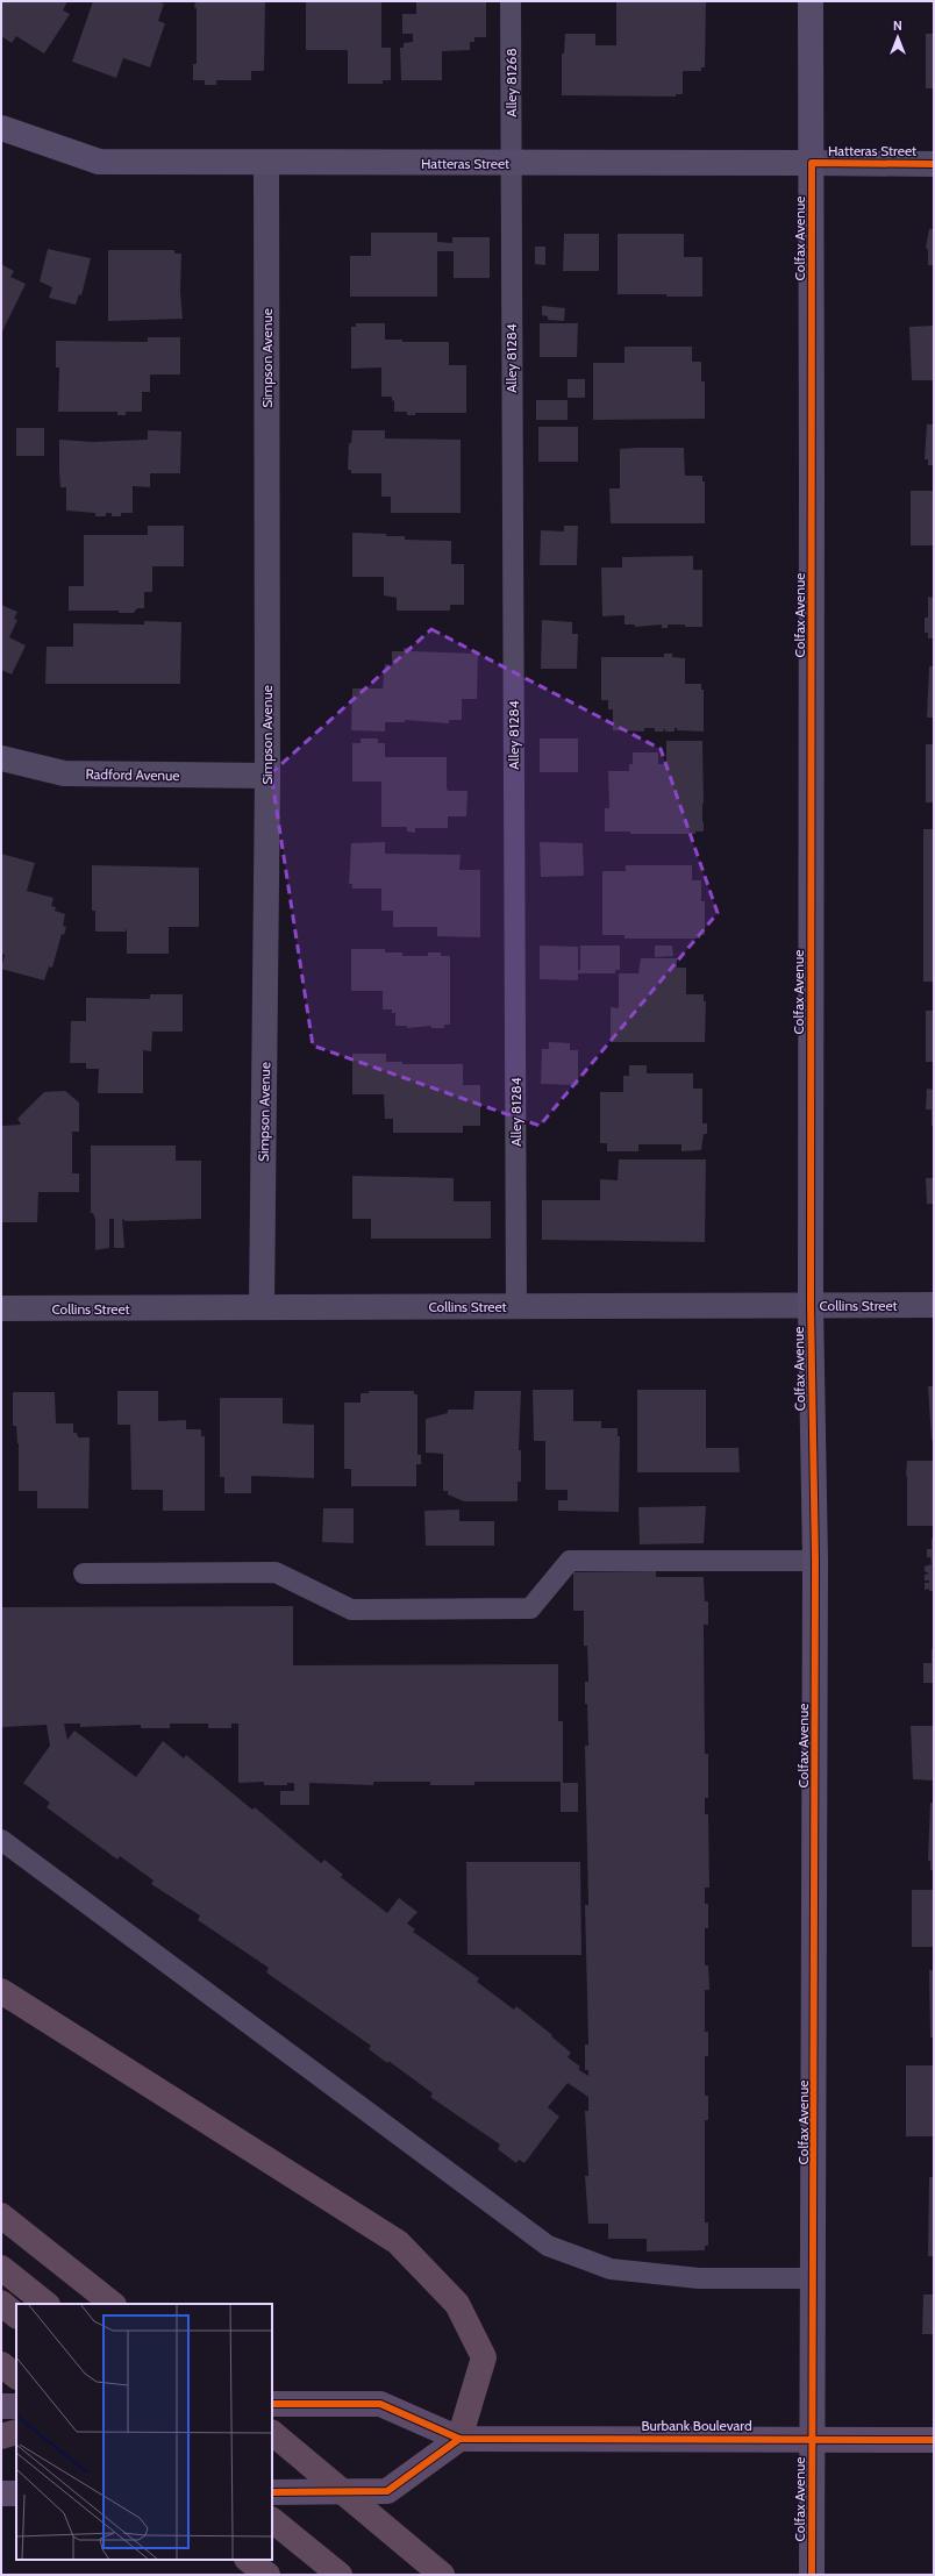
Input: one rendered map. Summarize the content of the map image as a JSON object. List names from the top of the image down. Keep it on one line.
{"streets":{"main road":["Hatteras Street","Colfax Avenue","Burbank Boulevard"],"street":["Simpson Avenue","Radford Avenue","Collins Street"],"lane":["Alley 81268","Alley 81284"]},"crossings":[["Alley 81268","Hatteras Street"],["Alley 81268","Alley 81284"],["Hatteras Street","Colfax Avenue"],["Hatteras Street","Simpson Avenue"],["Hatteras Street","Alley 81284"],["Colfax Avenue","Collins Street"],["Colfax Avenue","Burbank Boulevard"],["Simpson Avenue","Radford Avenue"],["Simpson Avenue","Collins Street"],["Alley 81284","Collins Street"]],"north":"top"}
